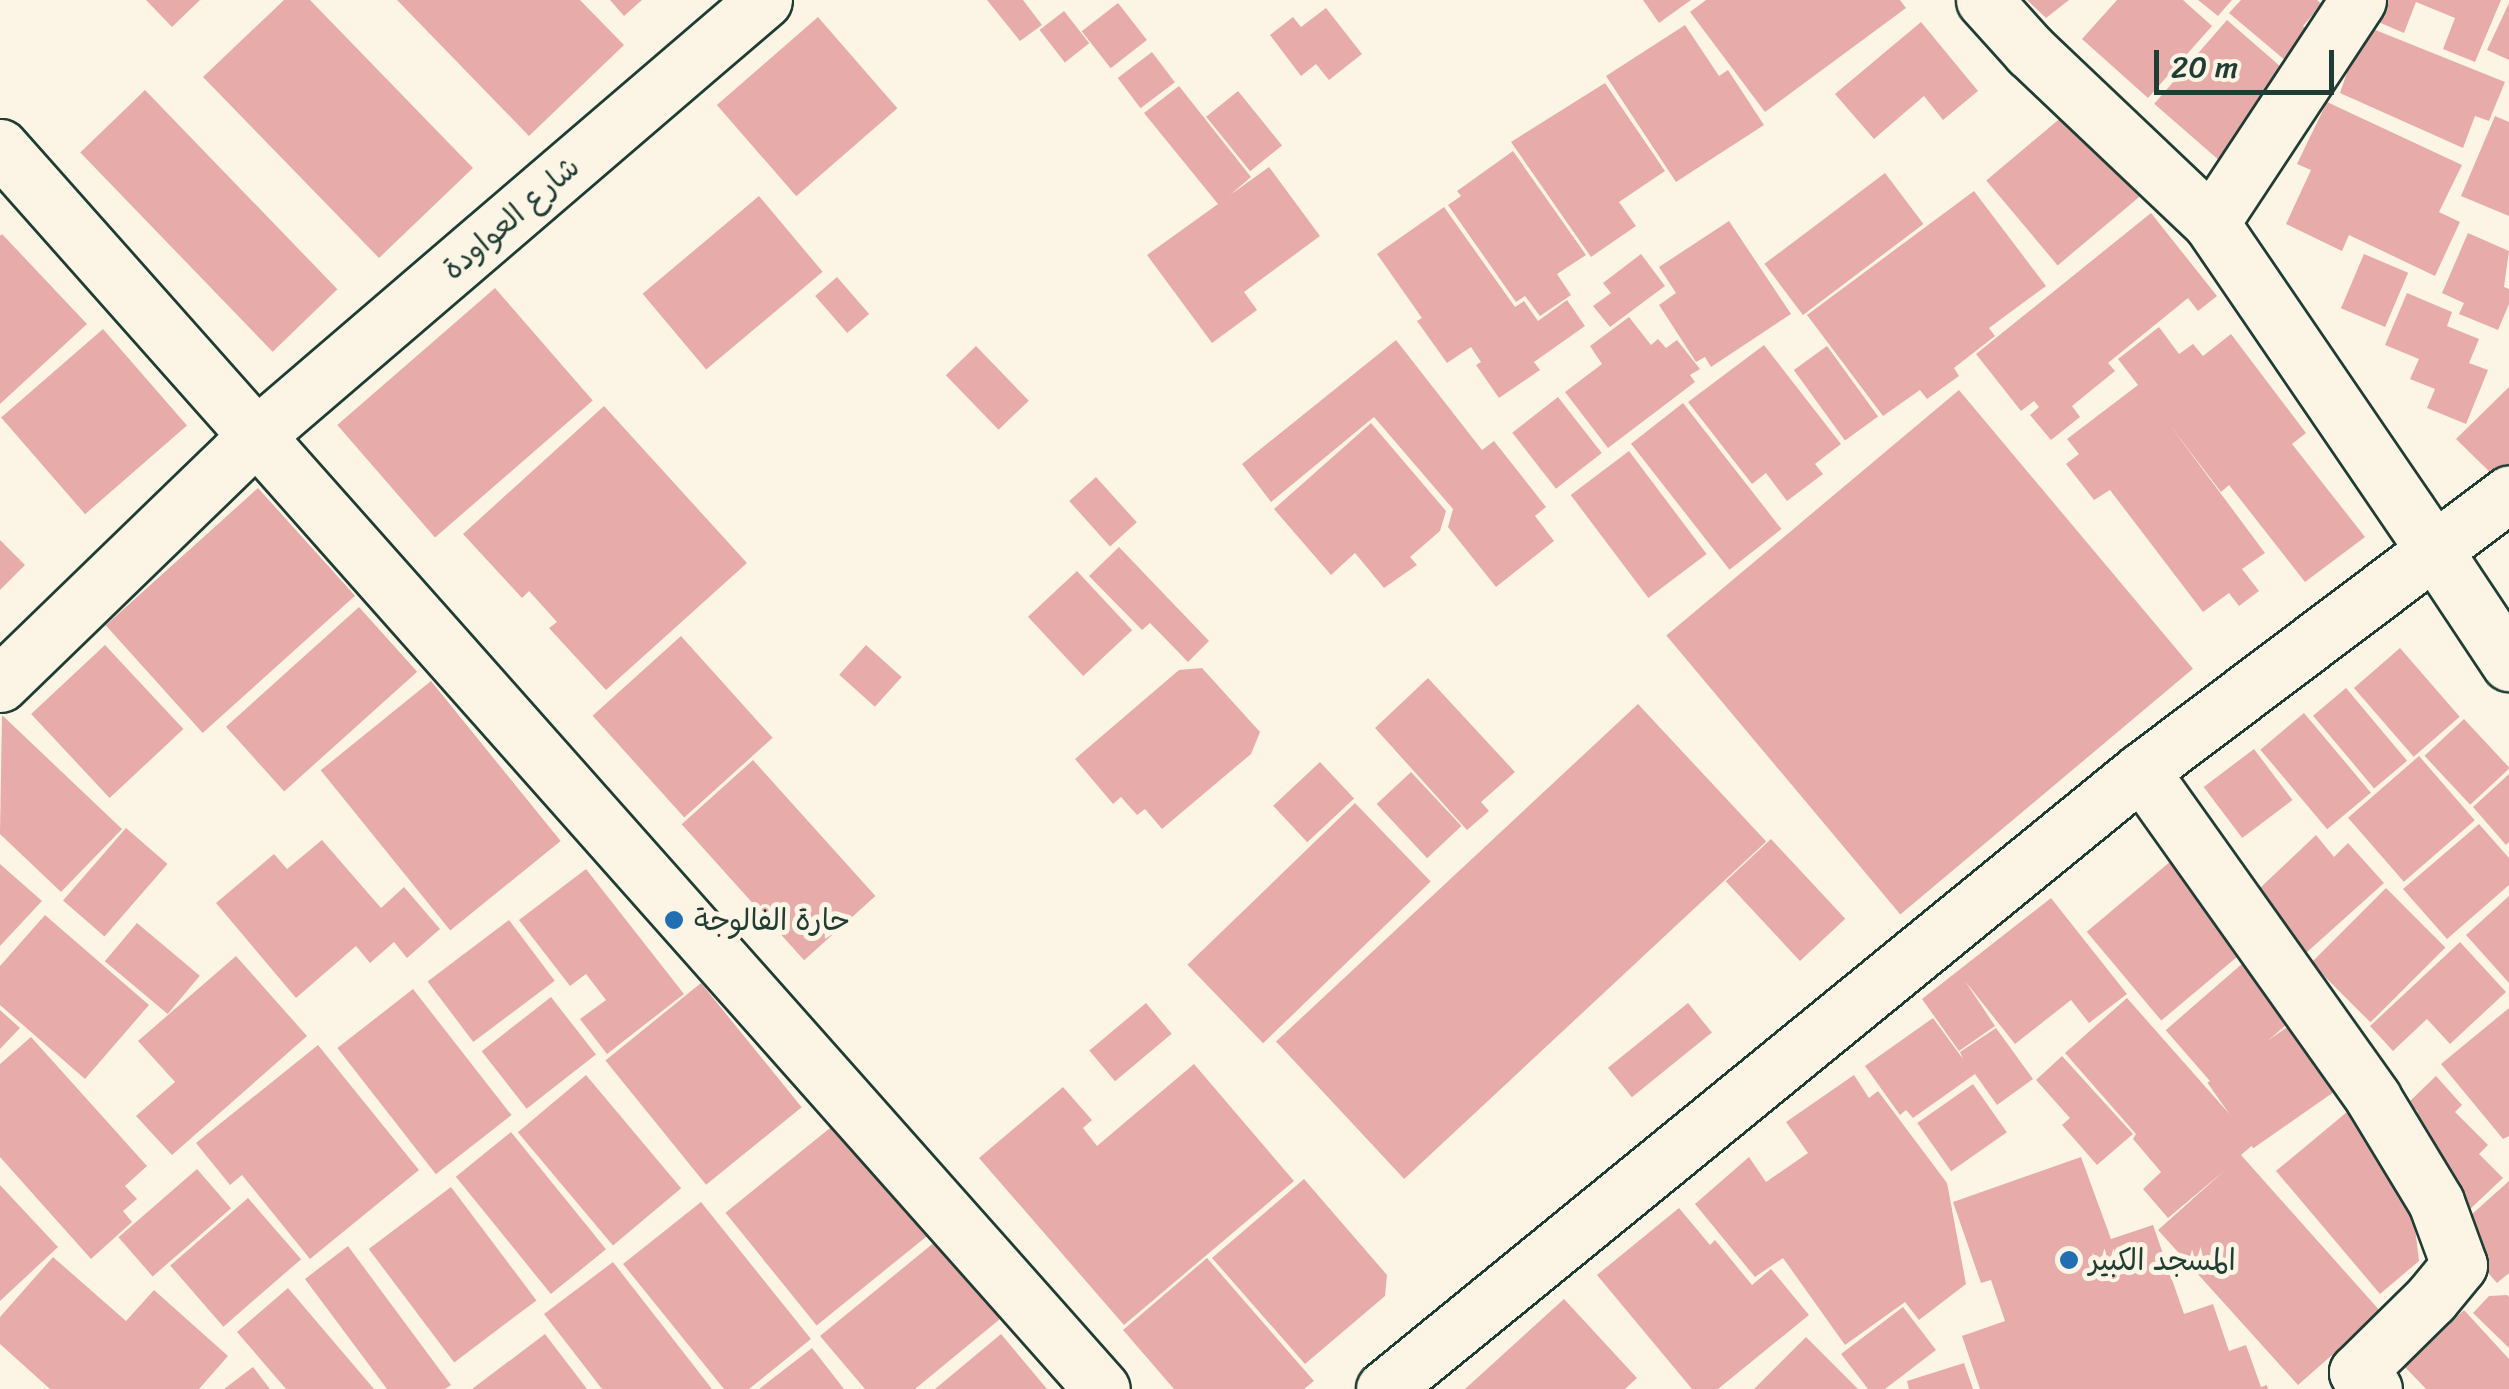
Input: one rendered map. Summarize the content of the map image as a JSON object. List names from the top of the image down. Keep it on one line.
{"streets":{"street":["شارع العواودة"]},"places":["حارة الفالوجة","المسجد الكبير"],"scale_bar":"20 m"}
